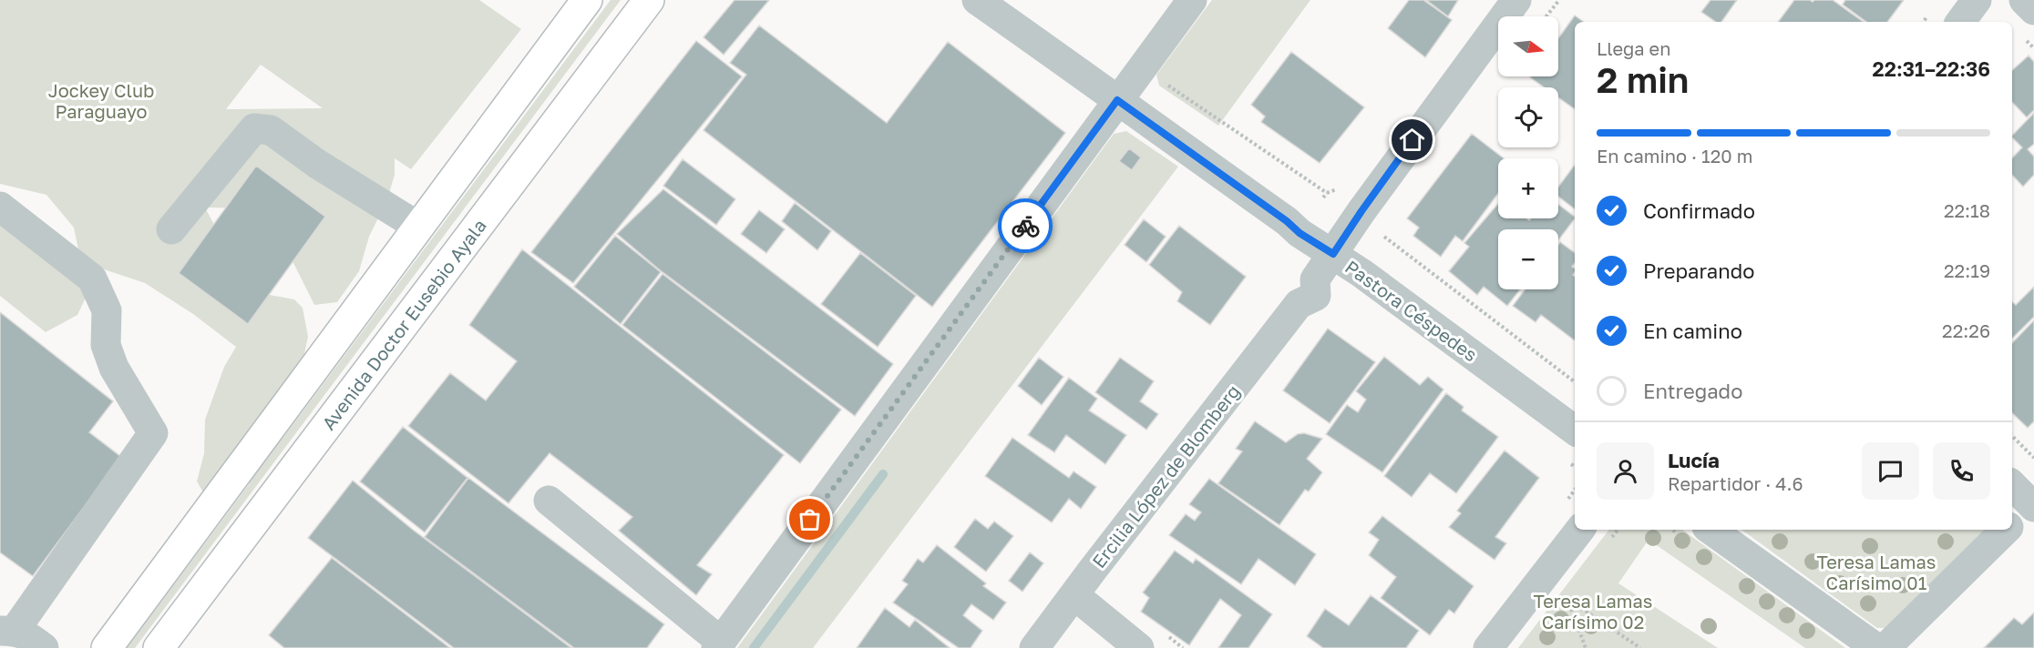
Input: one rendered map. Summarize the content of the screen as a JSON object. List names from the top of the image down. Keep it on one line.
{"streets":{"highway":["Avenida Doctor Eusebio Ayala"],"street":["Pastora Céspedes","Ercilia López de Blomberg"]},"crossings":[["Pastora Céspedes","Ercilia López de Blomberg"]],"parks":["Jockey Club Paraguayo","Teresa Lamas Carísimo 01","Teresa Lamas Carísimo 02"],"north":"right","page":{"map_buttons":["+","−"],"heading":["2 min","Llega en","22:31–22:36"],"panel":["Lucía","Repartidor · 4.6"],"bar":"En camino · 120 m","list":[["Confirmado","22:18"],["Preparando","22:19"],["En camino","22:26"],"Entregado"]}}
